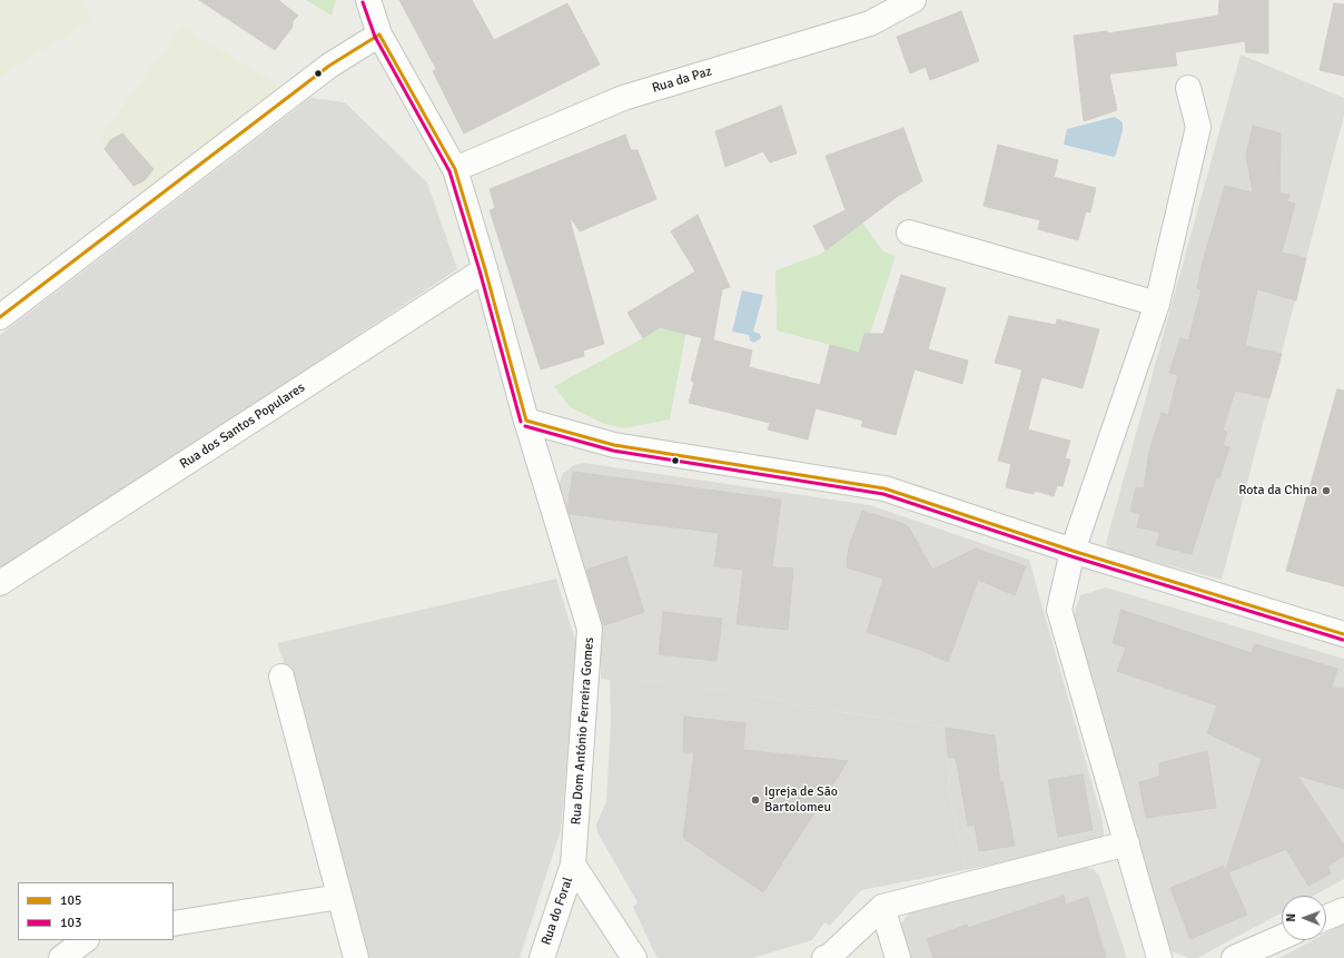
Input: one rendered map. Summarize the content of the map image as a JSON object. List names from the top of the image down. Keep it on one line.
{"streets":{"street":["Rua da Paz","Rua dos Santos Populares","Rua Dom António Ferreira Gomes","Rua do Foral"]},"crossings":[["Rua da Paz","Rua Dom António Ferreira Gomes"],["Rua dos Santos Populares","Rua Dom António Ferreira Gomes"],["Rua Dom António Ferreira Gomes","Rua do Foral"]],"places":["Rota da China","Igreja de São Bartolomeu"],"lines":["transit line 103","transit line 105"],"legend":["105","103"],"north":"left"}
